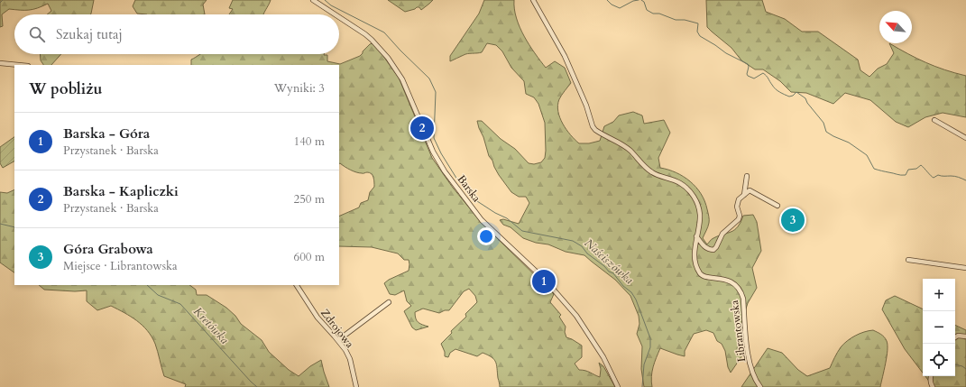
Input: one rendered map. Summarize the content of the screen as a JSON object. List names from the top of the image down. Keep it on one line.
{"streets":{"street":["Barska","Zdrojowa","Librantowska"]},"water":["Naściszówka","Kretówka"],"north":"top left","page":{"search":"Szukaj tutaj","heading":["W pobliżu","Wyniki: 3"],"list":[{"mark":"1","name":"Barska - Góra","note":"Przystanek · Barska","value":"140 m"},{"mark":"2","name":"Barska - Kapliczki","note":"Przystanek · Barska","value":"250 m"},{"mark":"3","name":"Góra Grabowa","note":"Miejsce · Librantowska","value":"600 m"}],"pins":["2","3","1"],"map_buttons":["+","−"]}}
